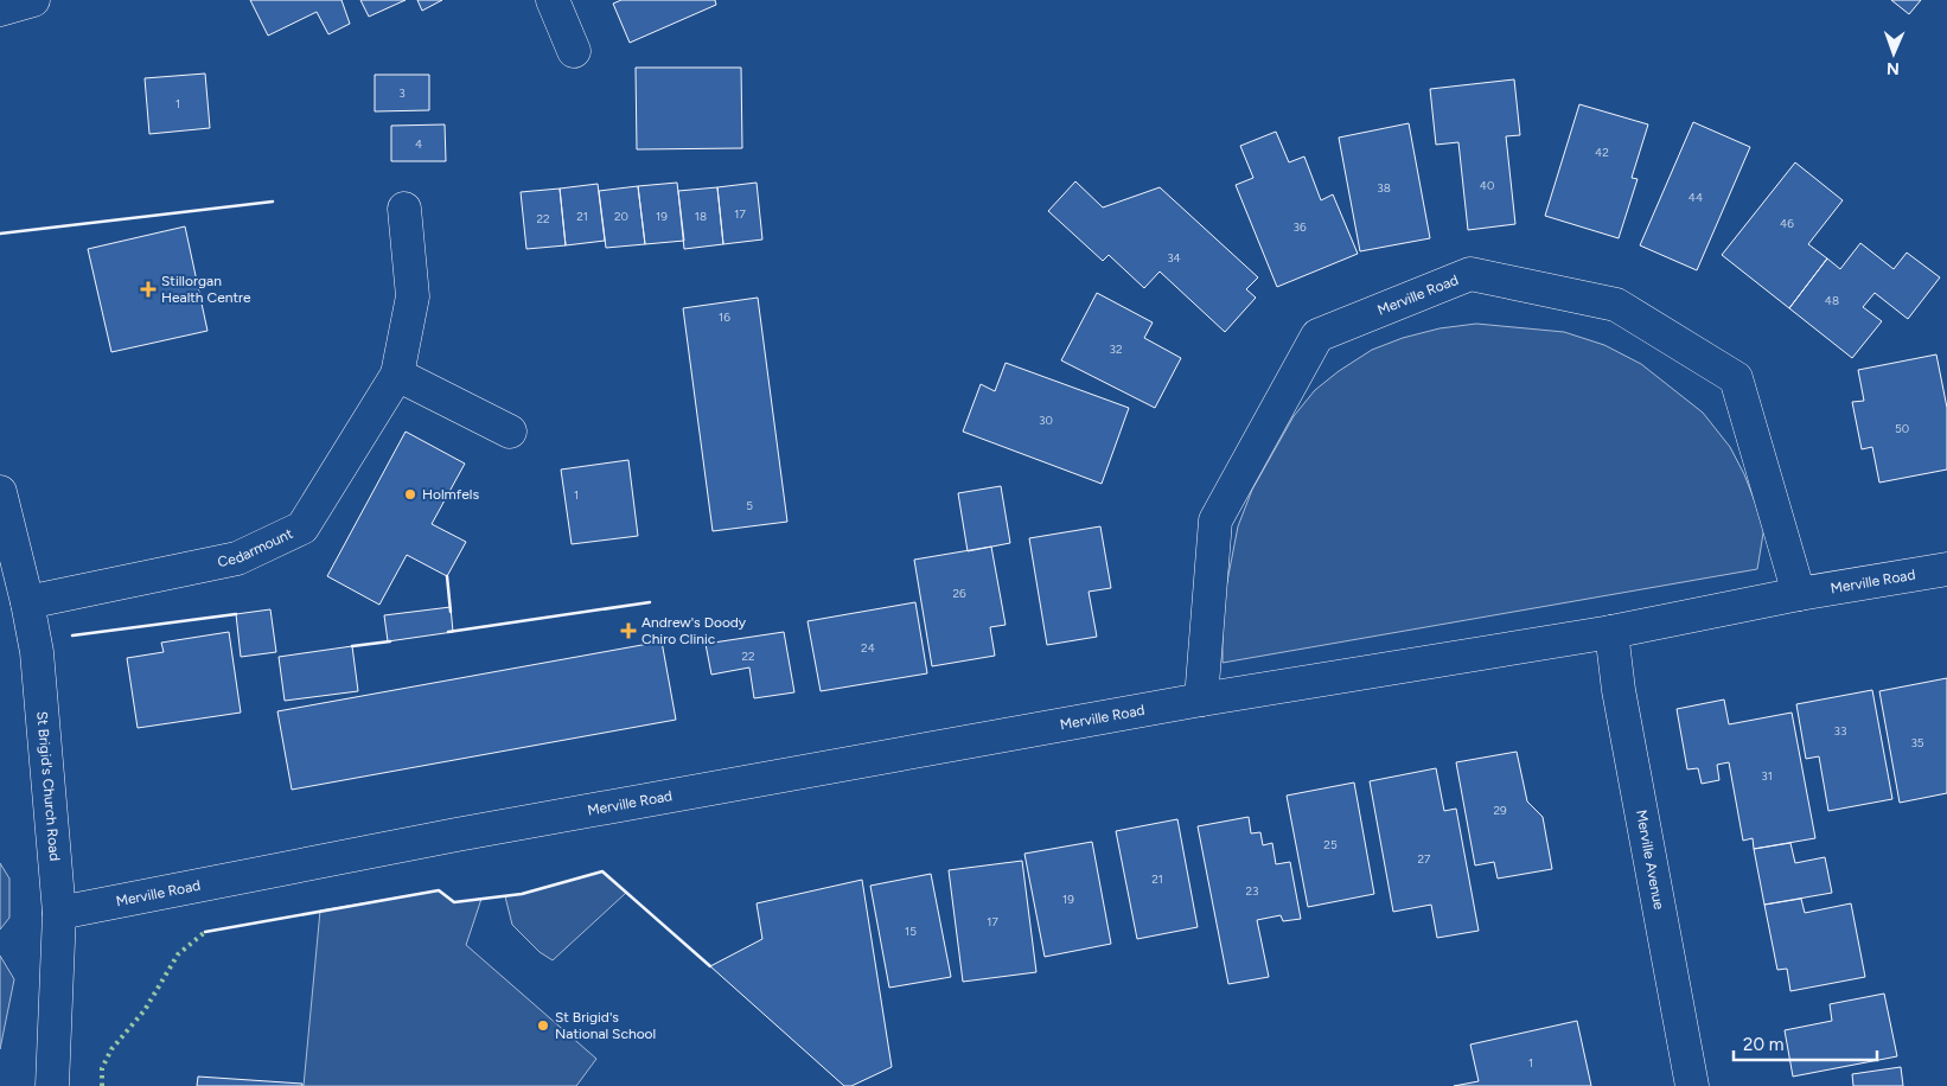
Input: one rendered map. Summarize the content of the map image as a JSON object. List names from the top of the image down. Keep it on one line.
{"streets":{"street":["Merville Road","Cedarmount","St Brigid's Church Road","Merville Avenue"]},"crossings":[["Merville Road","St Brigid's Church Road"],["Merville Road","Merville Avenue"],["Cedarmount","St Brigid's Church Road"]],"places":{"health":["Stillorgan Health Centre","Andrew's Doody Chiro Clinic"],"other":["Holmfels","St Brigid's National School"]},"house_numbers":["3","1","4","42","40","38","44","17","21","20","19","18","22","46","36","34","48","16","32","30","50","1","5","26","24","22","33","35","31","29","25","27","21","23","19","17","15","1"],"scale_bar":"20 m","north":"bottom"}
